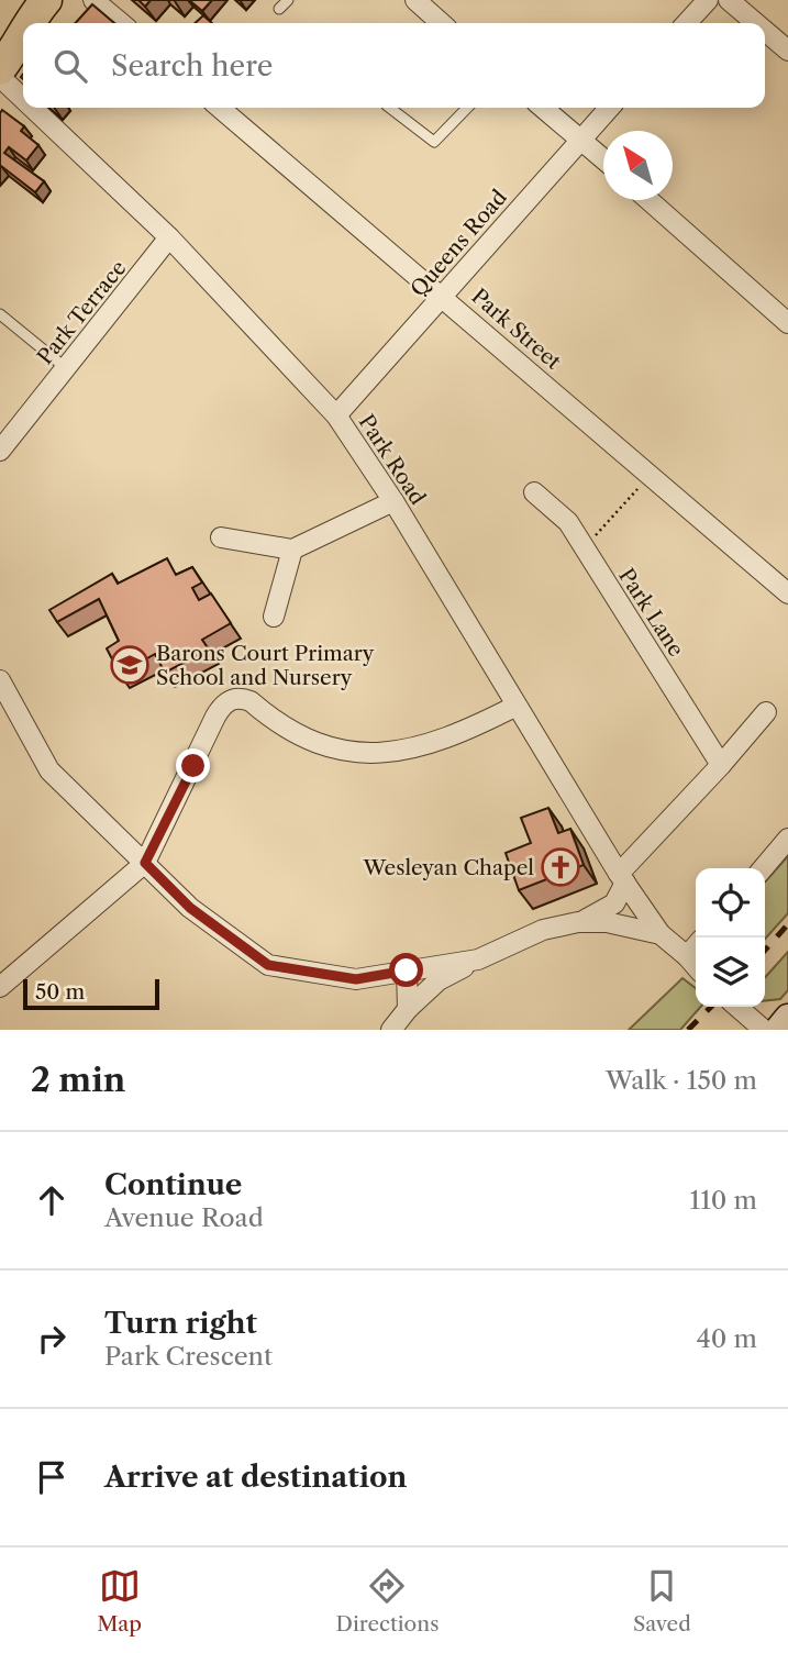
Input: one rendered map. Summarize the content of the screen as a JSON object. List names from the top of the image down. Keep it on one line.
{"streets":{"street":["Queens Road","Park Terrace","Park Street","Park Road","Park Lane"]},"crossings":[["Queens Road","Park Street"],["Queens Road","Park Road"],["Park Terrace","Park Road"]],"places":{"school or university":["Barons Court Primary School and Nursery"],"church":["Wesleyan Chapel"]},"scale_bar":"50 m","north":"top left","page":{"search":"Search here","scale":"50 m","heading":["2 min","Walk · 150 m"],"list":[["Continue","Avenue Road","110 m"],["Turn right","Park Crescent","40 m"],"Arrive at destination"],"nav":["Map","Directions","Saved"]}}
